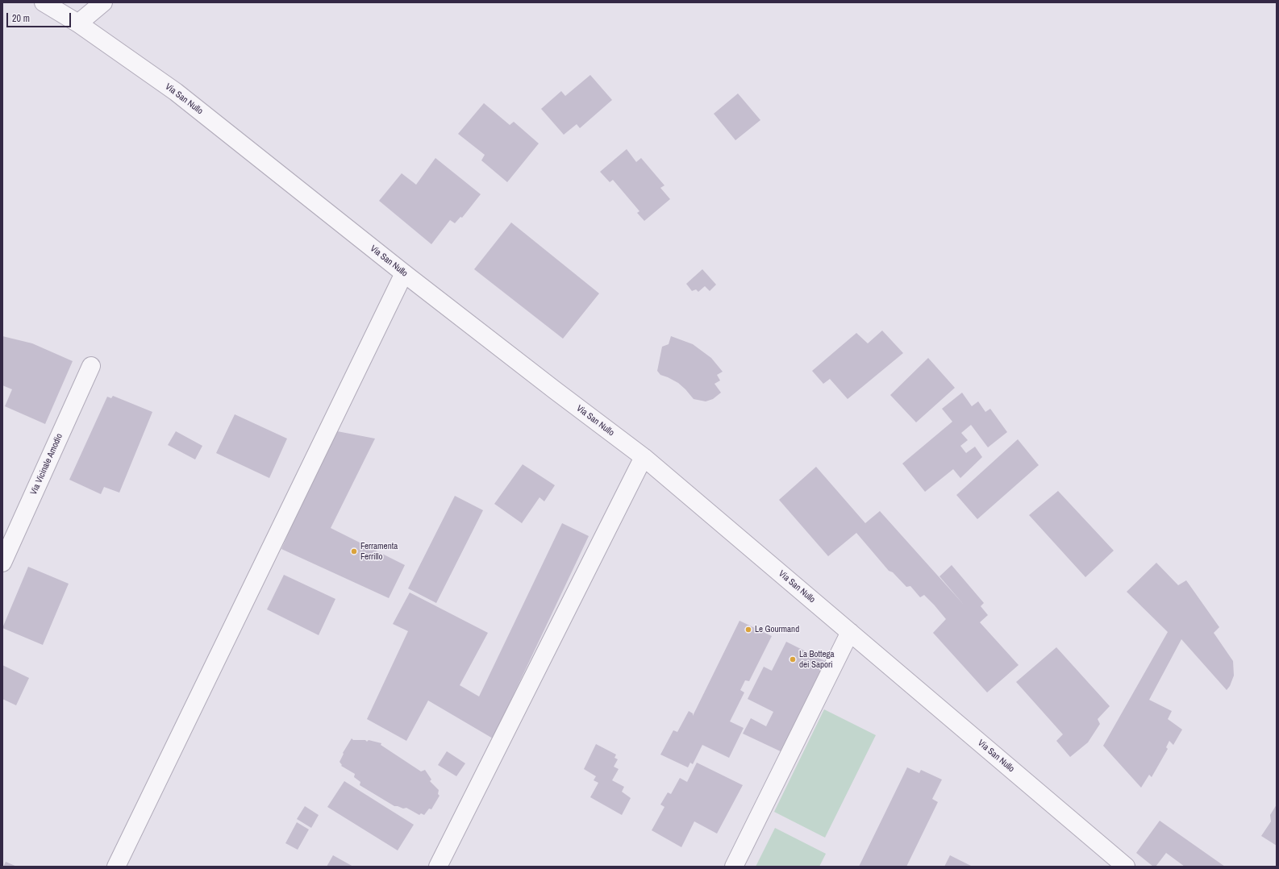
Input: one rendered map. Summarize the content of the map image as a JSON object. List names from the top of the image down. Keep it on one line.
{"streets":{"street":["Via San Nullo","Via Vicinale Amodio"]},"places":["Ferramenta Ferrillo","Le Gourmand","La Bottega dei Sapori"],"scale_bar":"20 m"}
